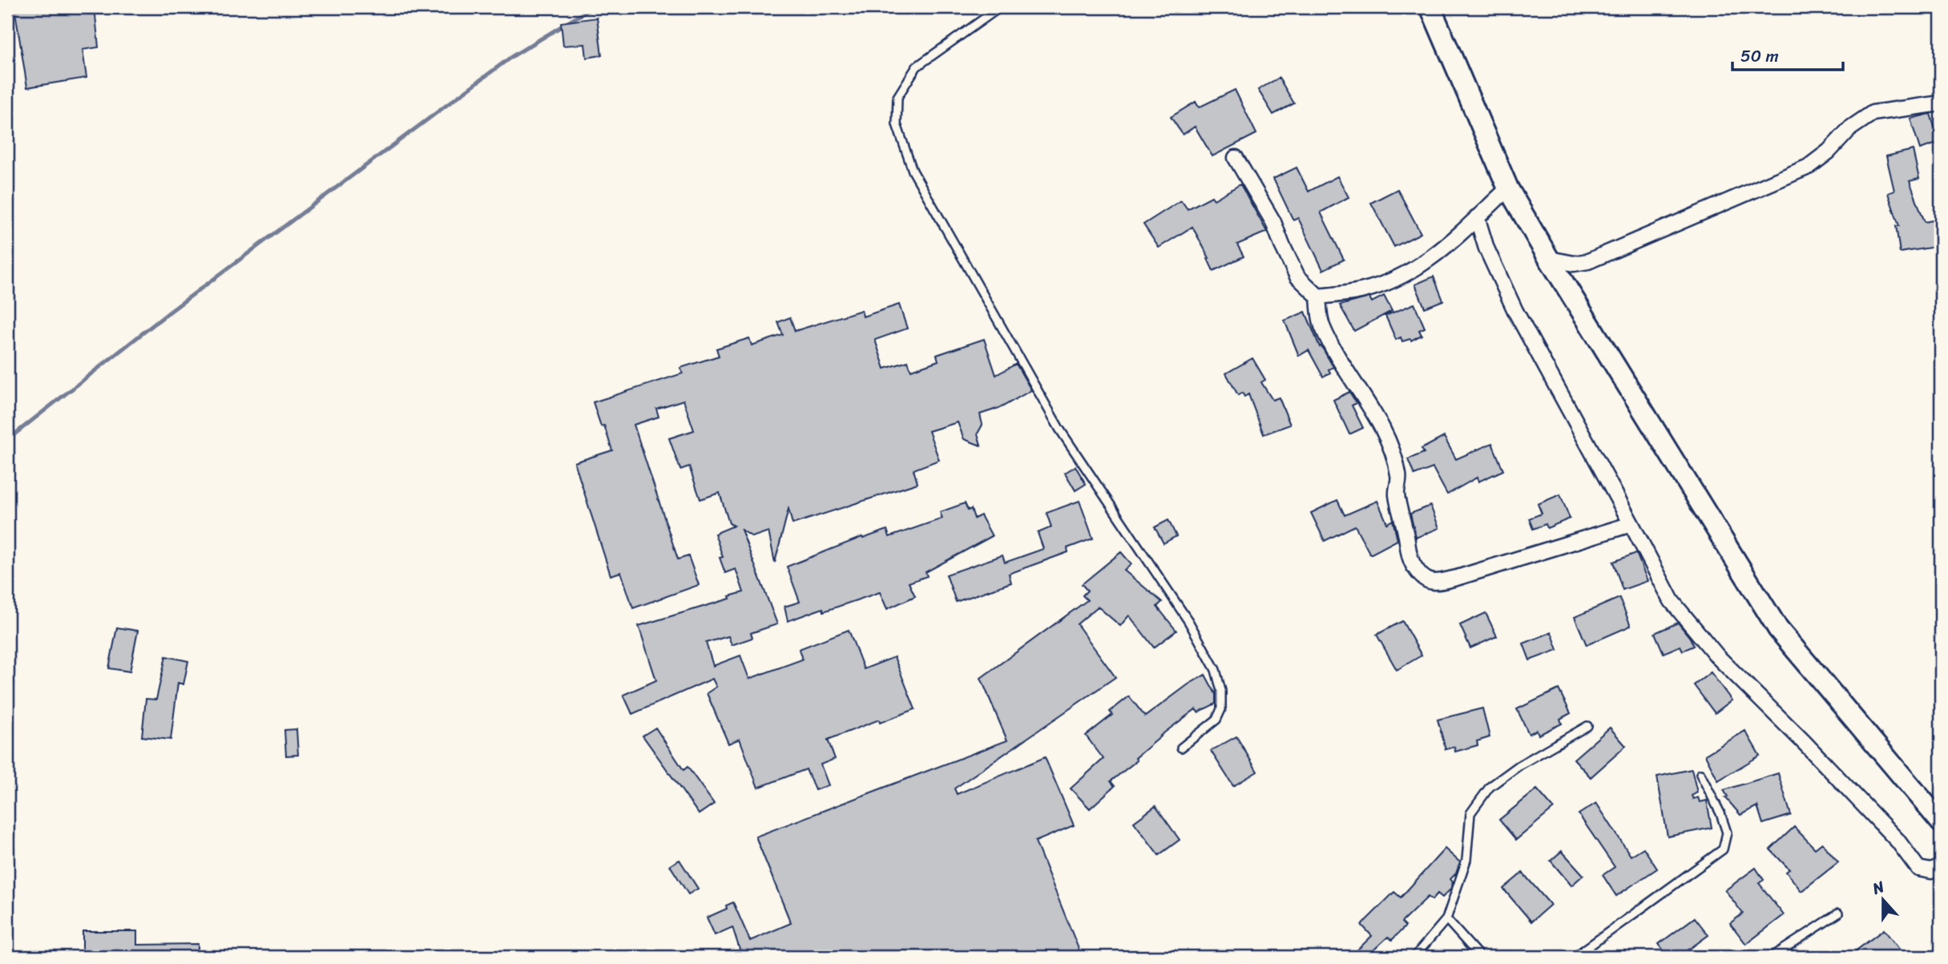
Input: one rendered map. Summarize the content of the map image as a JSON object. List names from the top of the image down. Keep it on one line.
{"scale_bar":"50 m","north":"top"}
